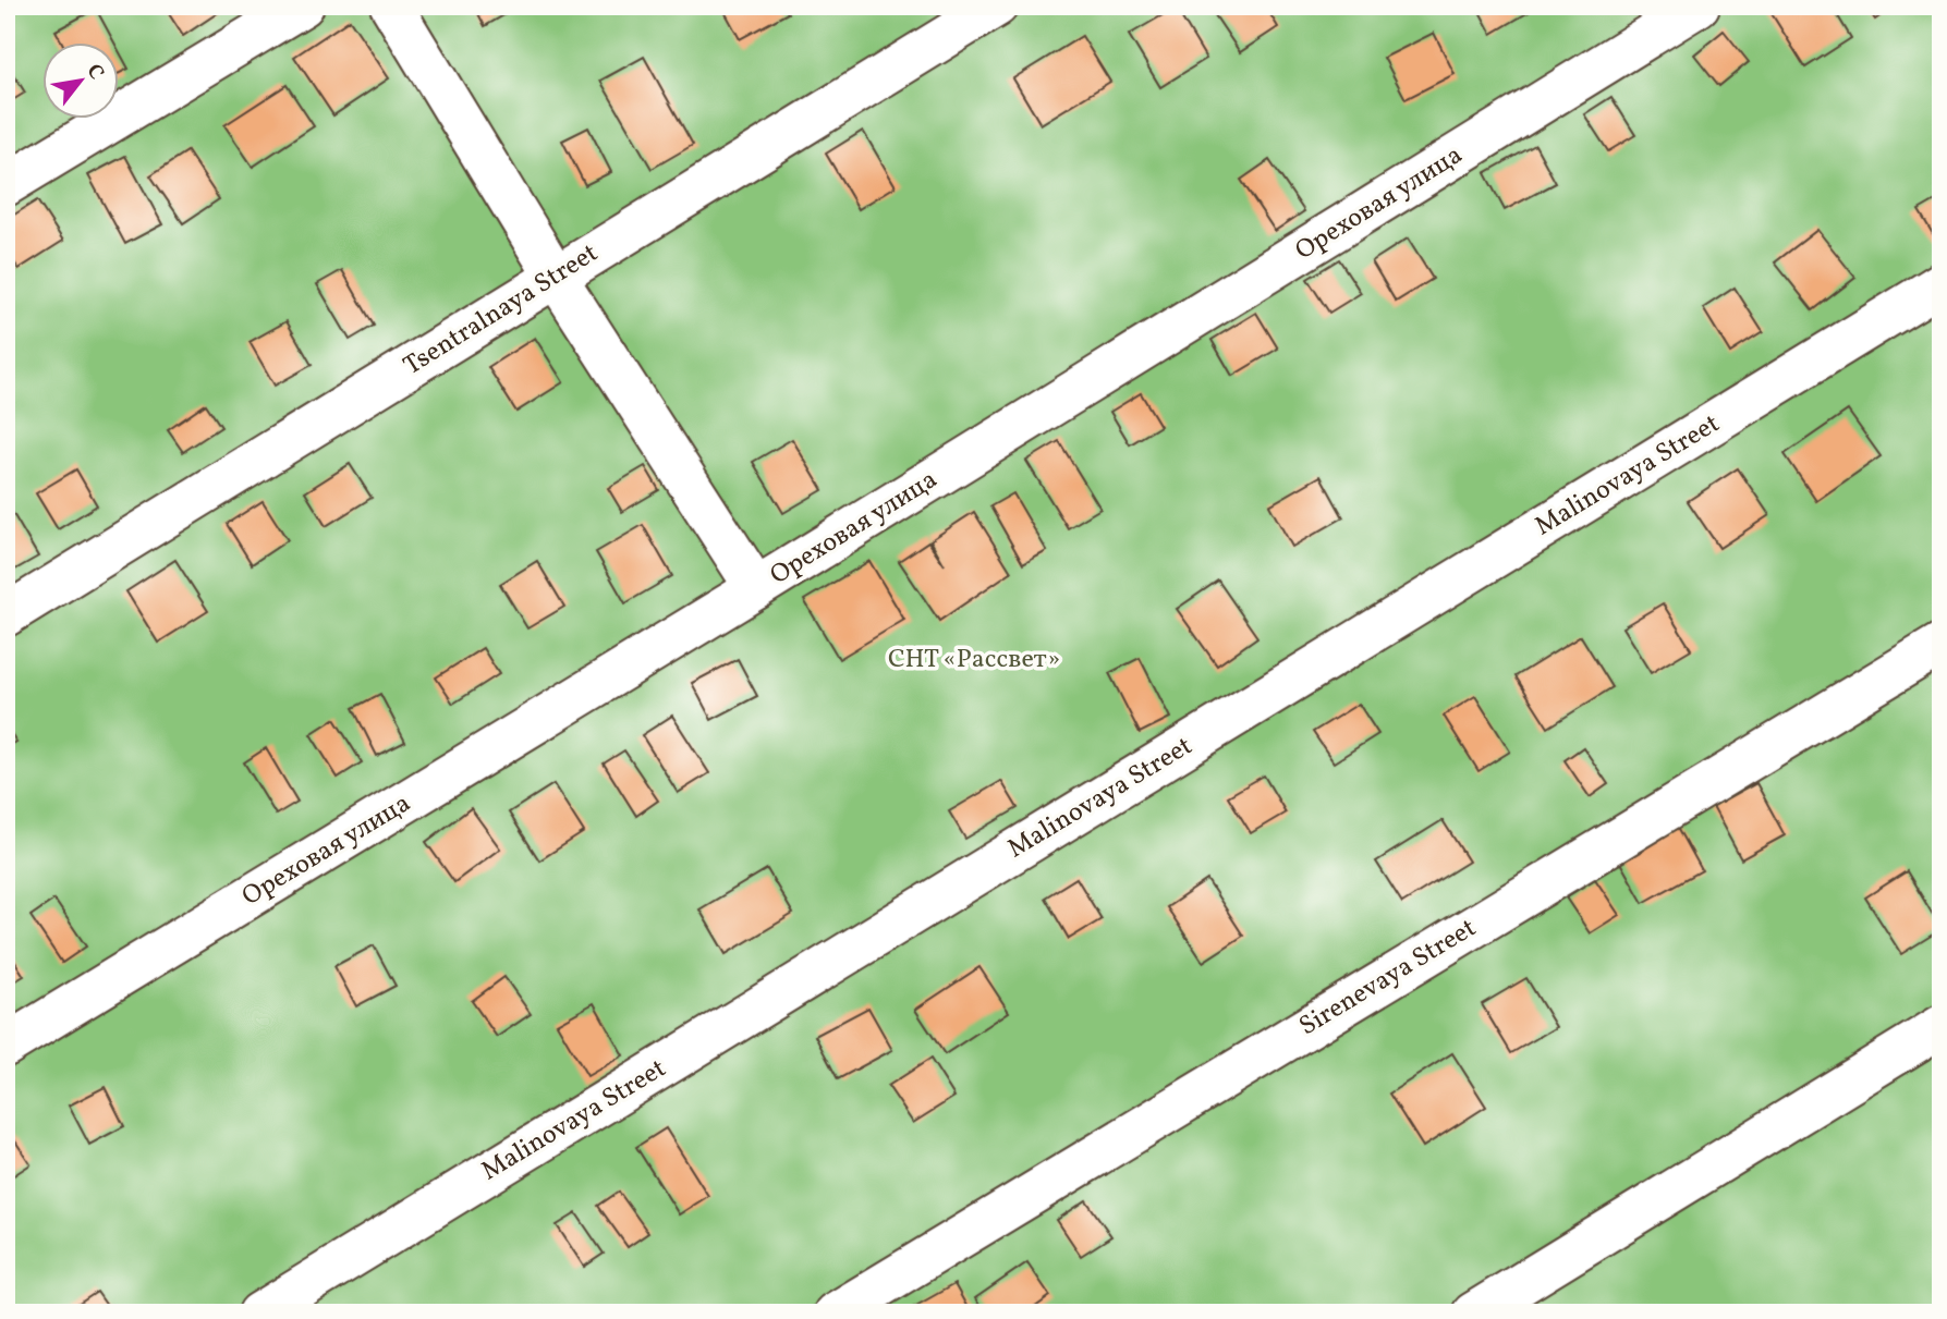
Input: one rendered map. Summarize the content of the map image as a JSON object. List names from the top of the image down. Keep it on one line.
{"streets":{"street":["Ореховая улица","Tsentralnaya Street","Malinovaya Street","Sirenevaya Street"]},"parks":["СНТ «Рассвет»"],"north":"top right"}
